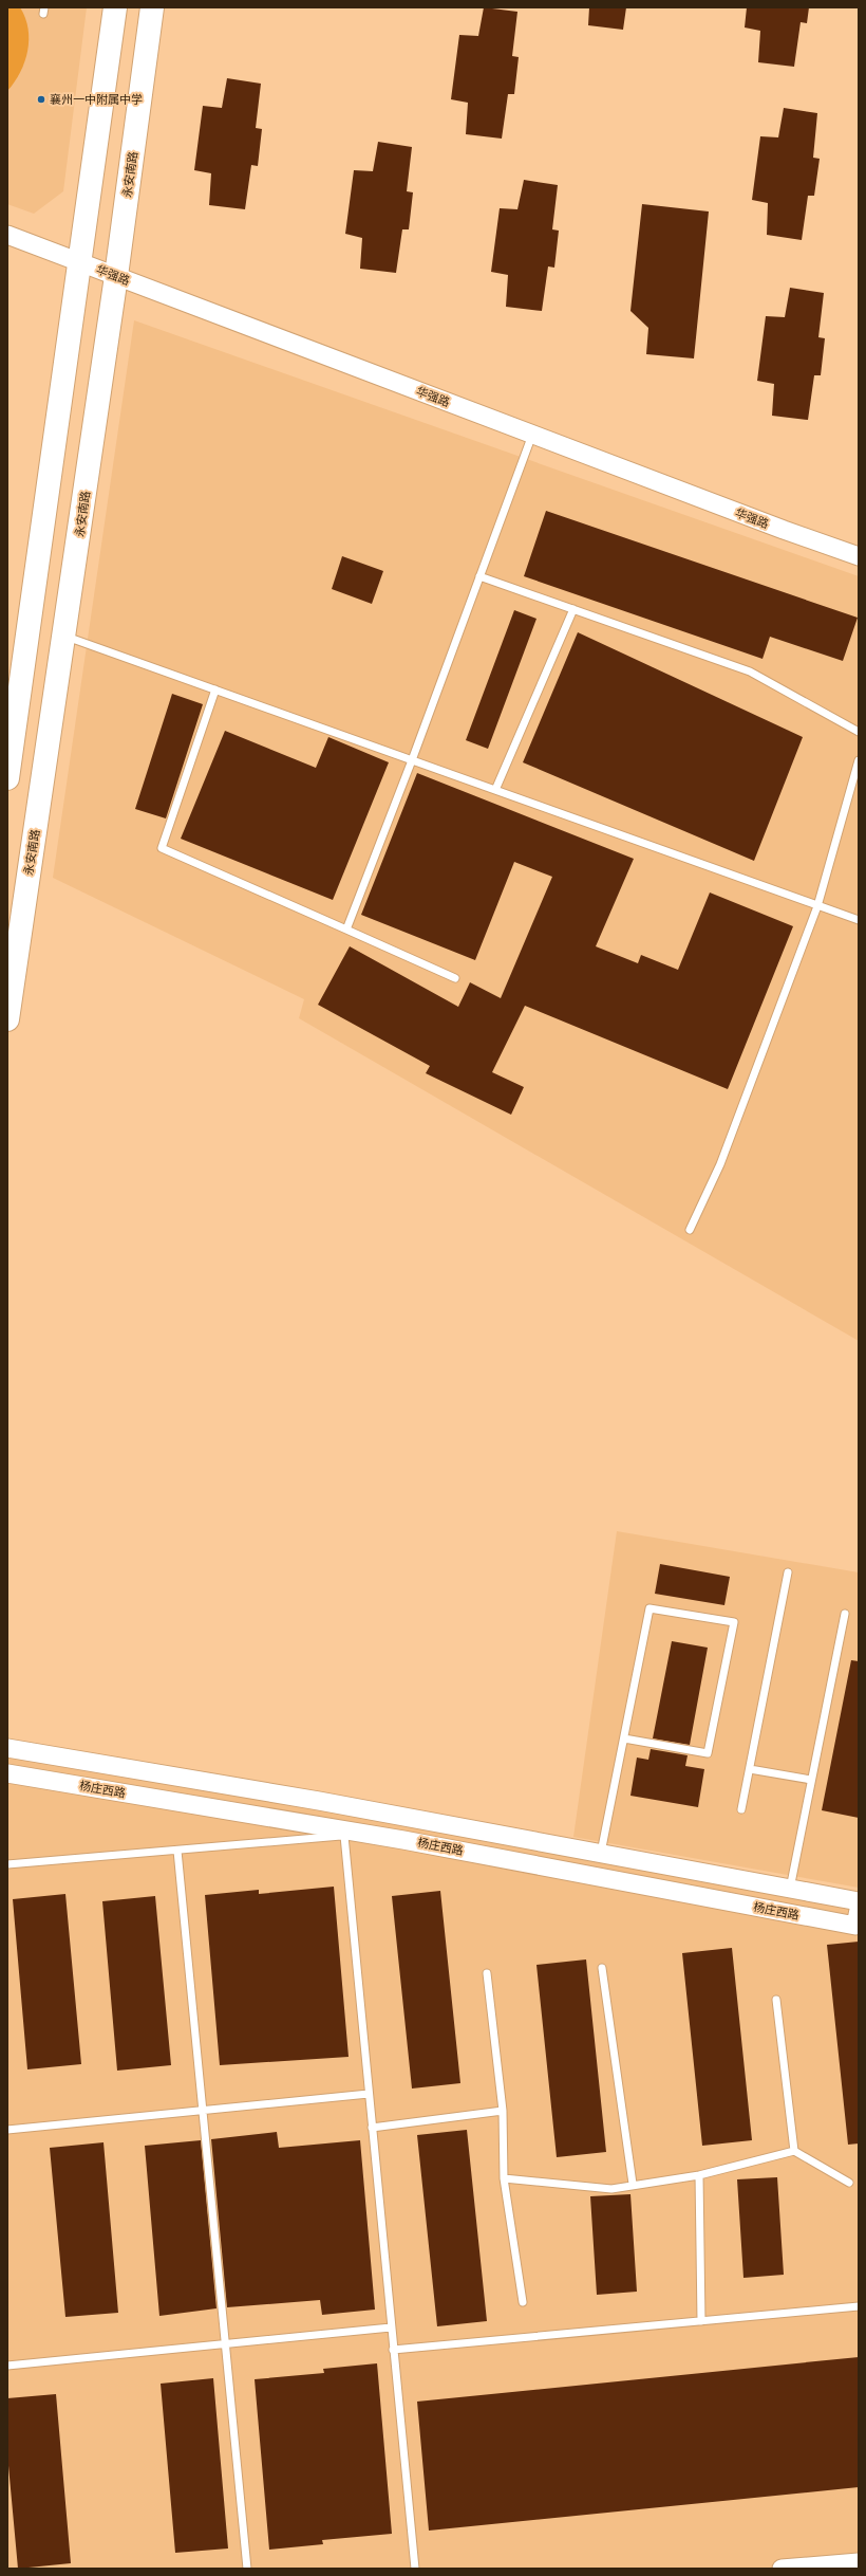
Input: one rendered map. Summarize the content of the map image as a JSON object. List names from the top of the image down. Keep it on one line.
{"streets":{"main road":["永安南路"],"street":["华强路","杨庄西路"]},"crossings":[["永安南路","华强路"]],"places":["襄州一中附属中学"]}
